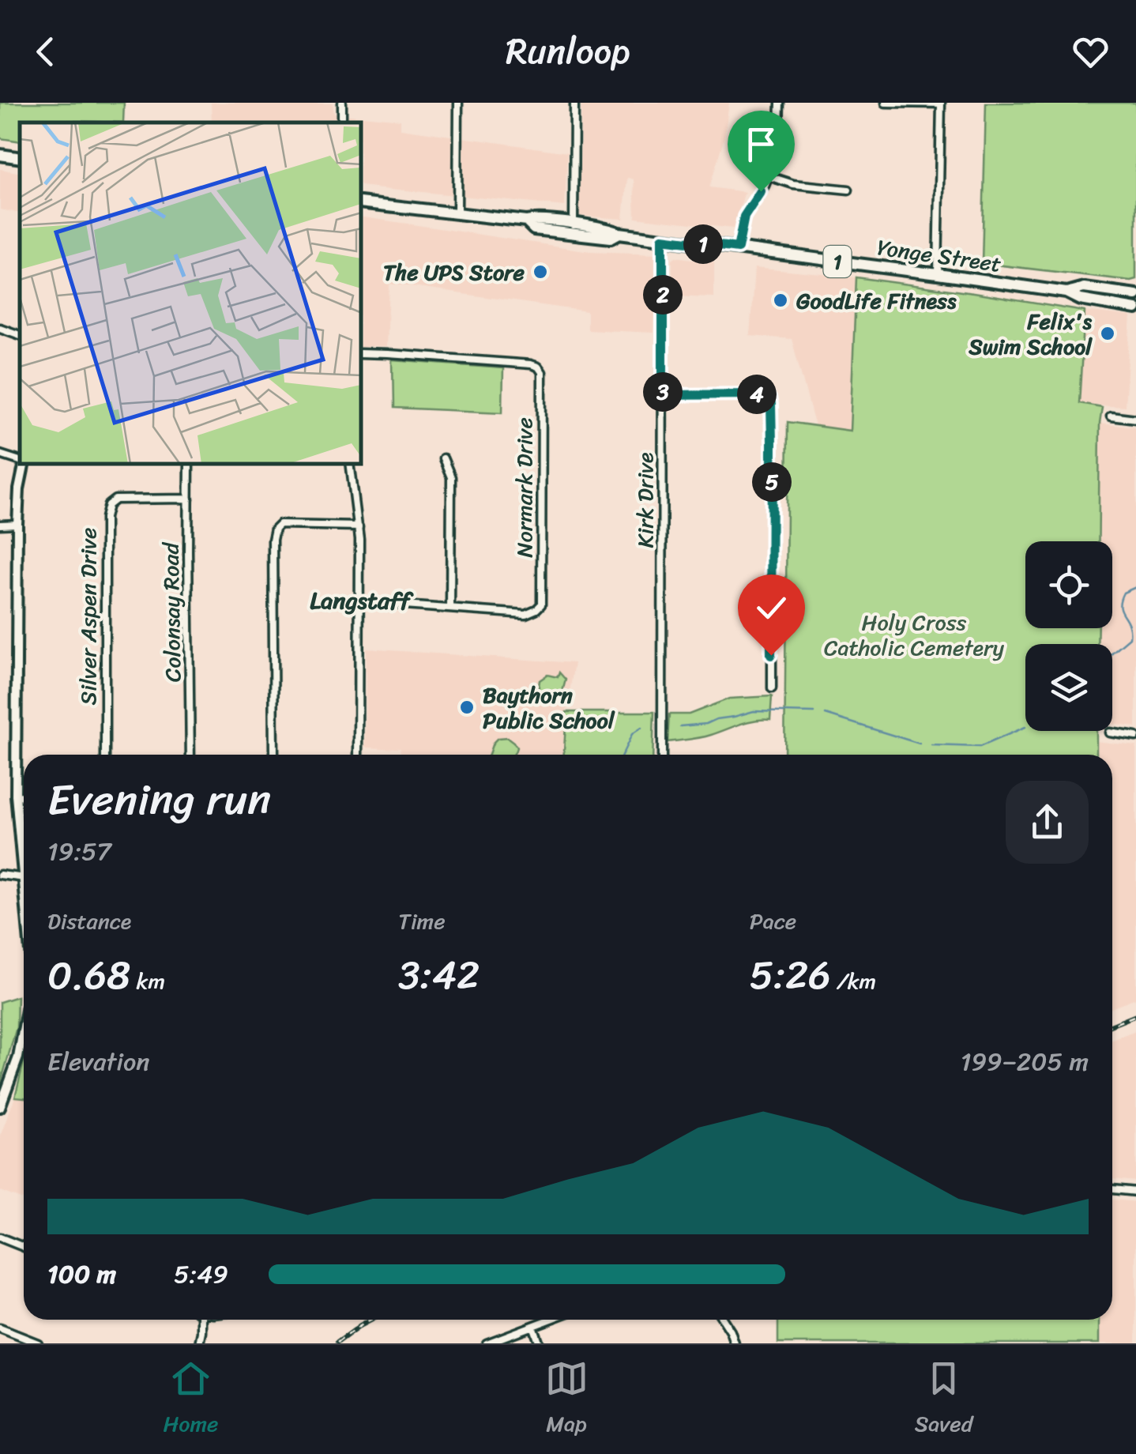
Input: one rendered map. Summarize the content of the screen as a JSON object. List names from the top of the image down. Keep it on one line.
{"streets":{"main road":["Yonge Street","1"],"street":["Normark Drive","Kirk Drive","Colonsay Road","Silver Aspen Drive"]},"crossings":[["Yonge Street","Kirk Drive"],["Colonsay Road","Silver Aspen Drive"]],"districts":["Langstaff"],"parks":["Holy Cross Catholic Cemetery"],"places":["The UPS Store","GoodLife Fitness","Felix's Swim School","Baythorn Public School"],"page":{"header":"Runloop","pins":["1","2","3","4","5"],"heading":["Evening run","19:57"],"stats":[["Distance","0.68 km"],["Time","3:42"],["Pace","5:26 /km"]],"chart":["Elevation","199–205 m"],"list":[{"name":"100 m","note":"5:49"}],"tabs":["Home","Map","Saved"]}}
